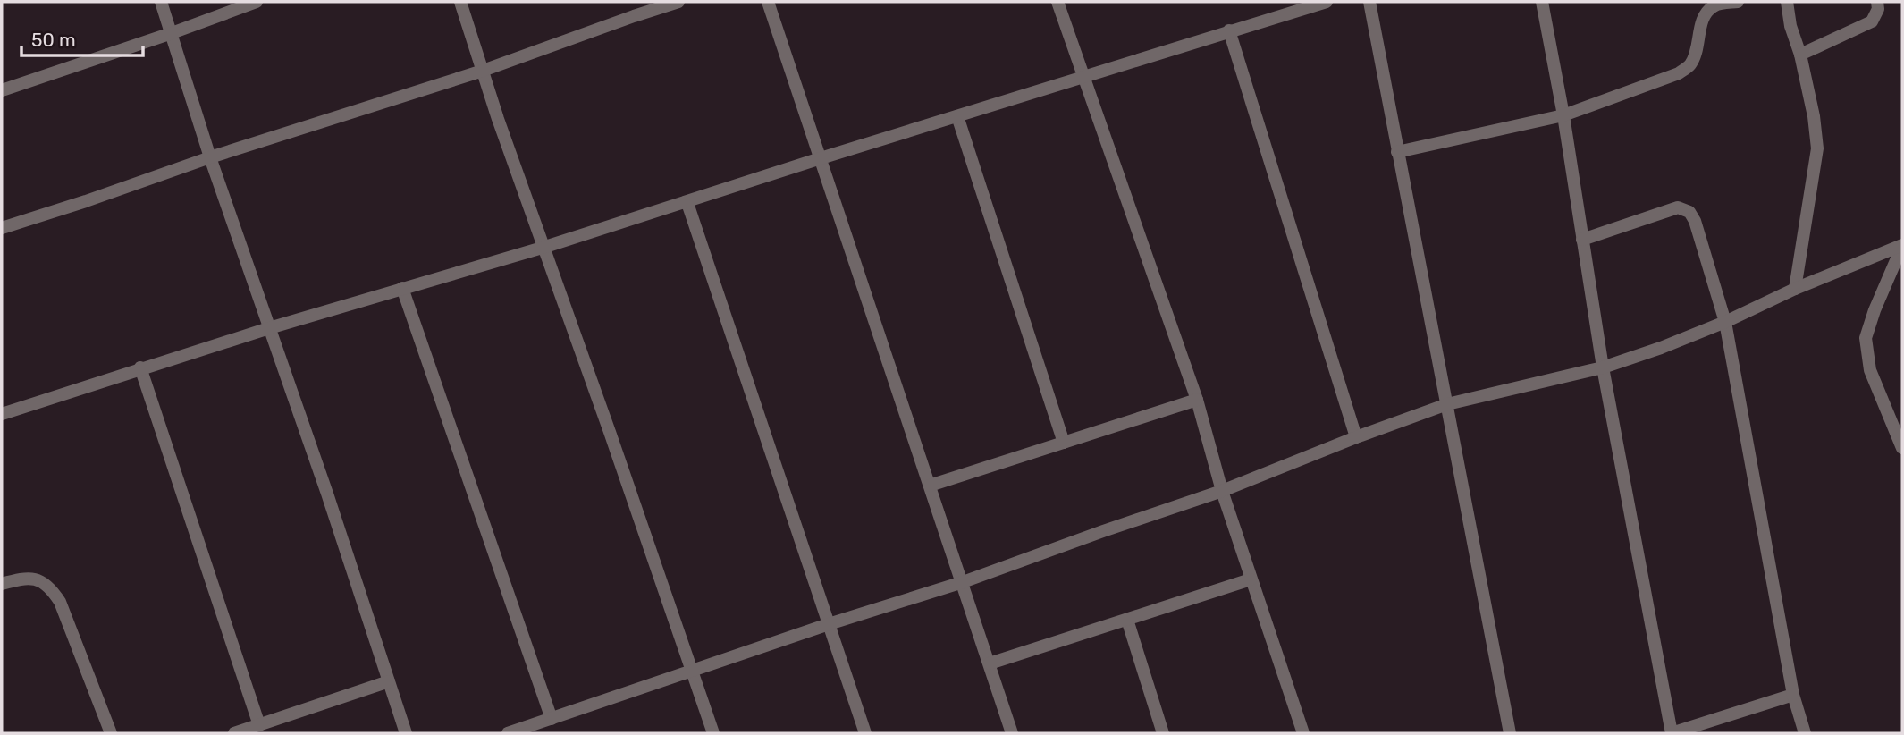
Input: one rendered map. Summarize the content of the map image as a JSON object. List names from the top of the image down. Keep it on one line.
{"scale_bar":"50 m"}
